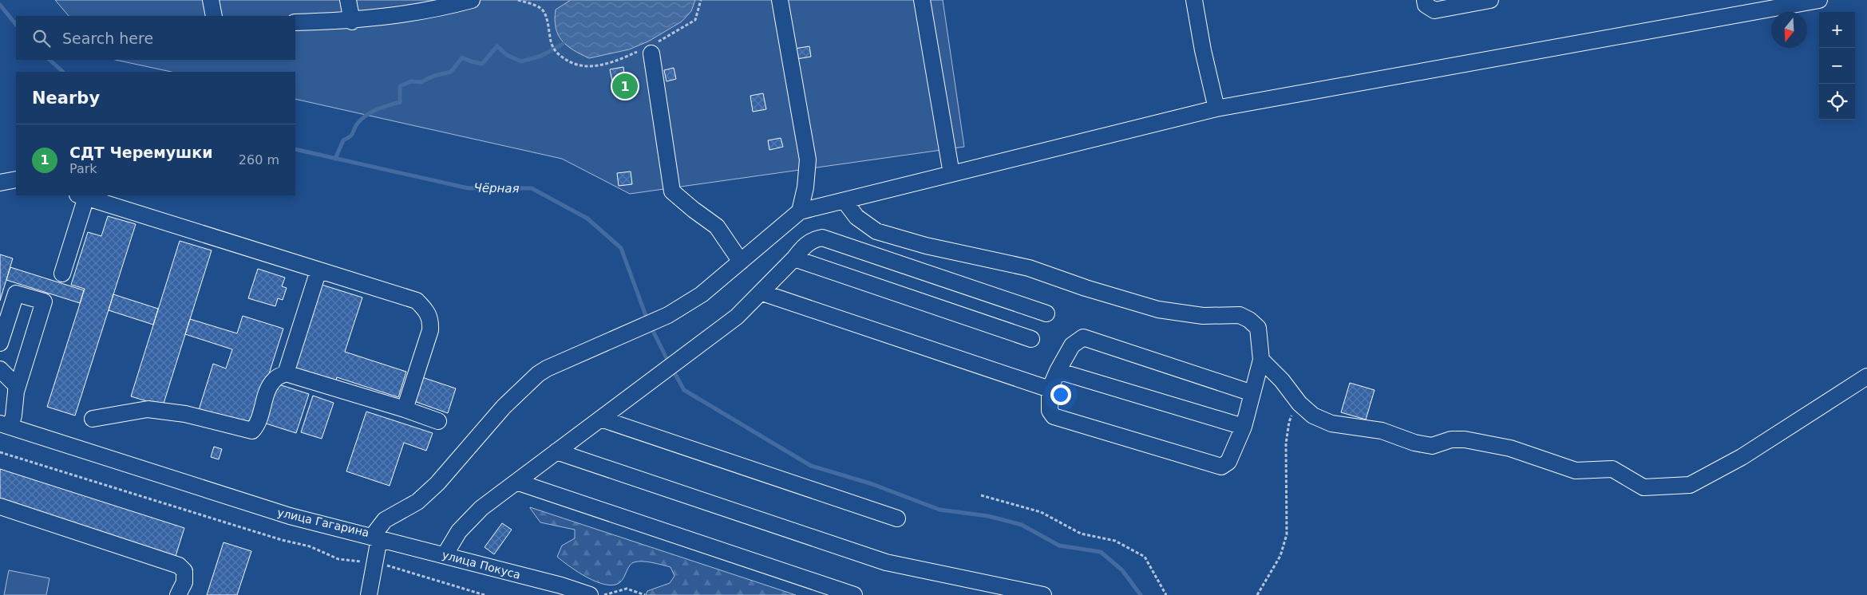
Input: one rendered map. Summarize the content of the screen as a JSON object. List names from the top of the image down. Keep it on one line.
{"streets":{"street":["улица Гагарина","улица Покуса"]},"crossings":[["улица Гагарина","улица Покуса"]],"water":["Чёрная"],"north":"bottom","page":{"map_buttons":["+","−"],"search":"Search here","pins":"1","heading":"Nearby","list":[{"mark":"1","name":"СДТ Черемушки","note":"Park","value":"260 m"}]}}
